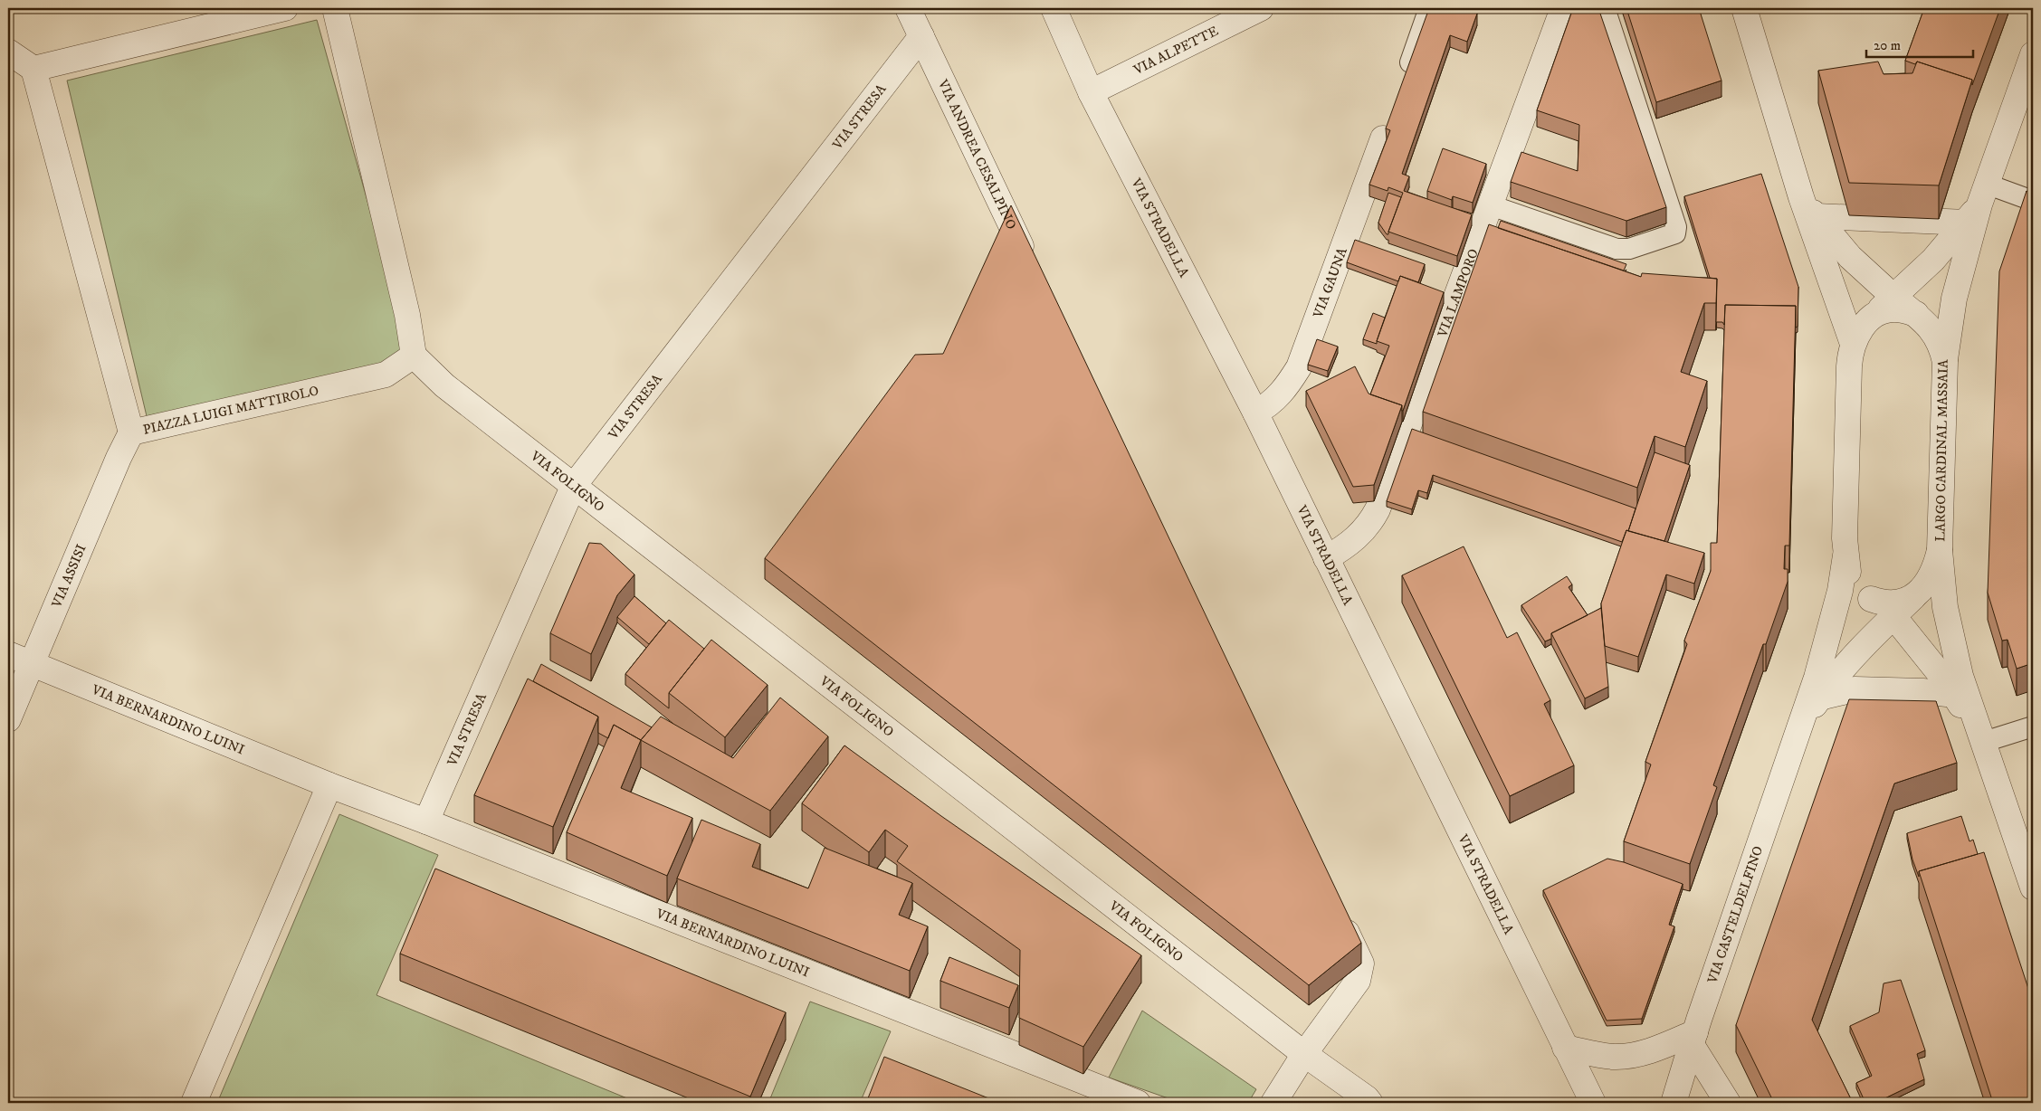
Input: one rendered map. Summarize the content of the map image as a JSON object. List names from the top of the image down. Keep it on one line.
{"streets":{"street":["VIA ALPETTE","VIA STRESA","VIA ANDREA CESALPINO","VIA STRADELLA","VIA GAUNA","VIA LAMPORO","PIAZZA LUIGI MATTIROLO","LARGO CARDINAL MASSAIA","VIA FOLIGNO","VIA ASSISI","VIA BERNARDINO LUINI","VIA CASTELDELFINO"]},"crossings":[["VIA ALPETTE","VIA STRADELLA"],["VIA STRESA","VIA ANDREA CESALPINO"],["VIA STRESA","VIA FOLIGNO"],["VIA STRESA","VIA BERNARDINO LUINI"],["VIA STRADELLA","VIA GAUNA"],["VIA STRADELLA","VIA LAMPORO"],["PIAZZA LUIGI MATTIROLO","VIA FOLIGNO"],["PIAZZA LUIGI MATTIROLO","VIA ASSISI"],["LARGO CARDINAL MASSAIA","VIA CASTELDELFINO"],["VIA ASSISI","VIA BERNARDINO LUINI"]],"scale_bar":"20 m"}
